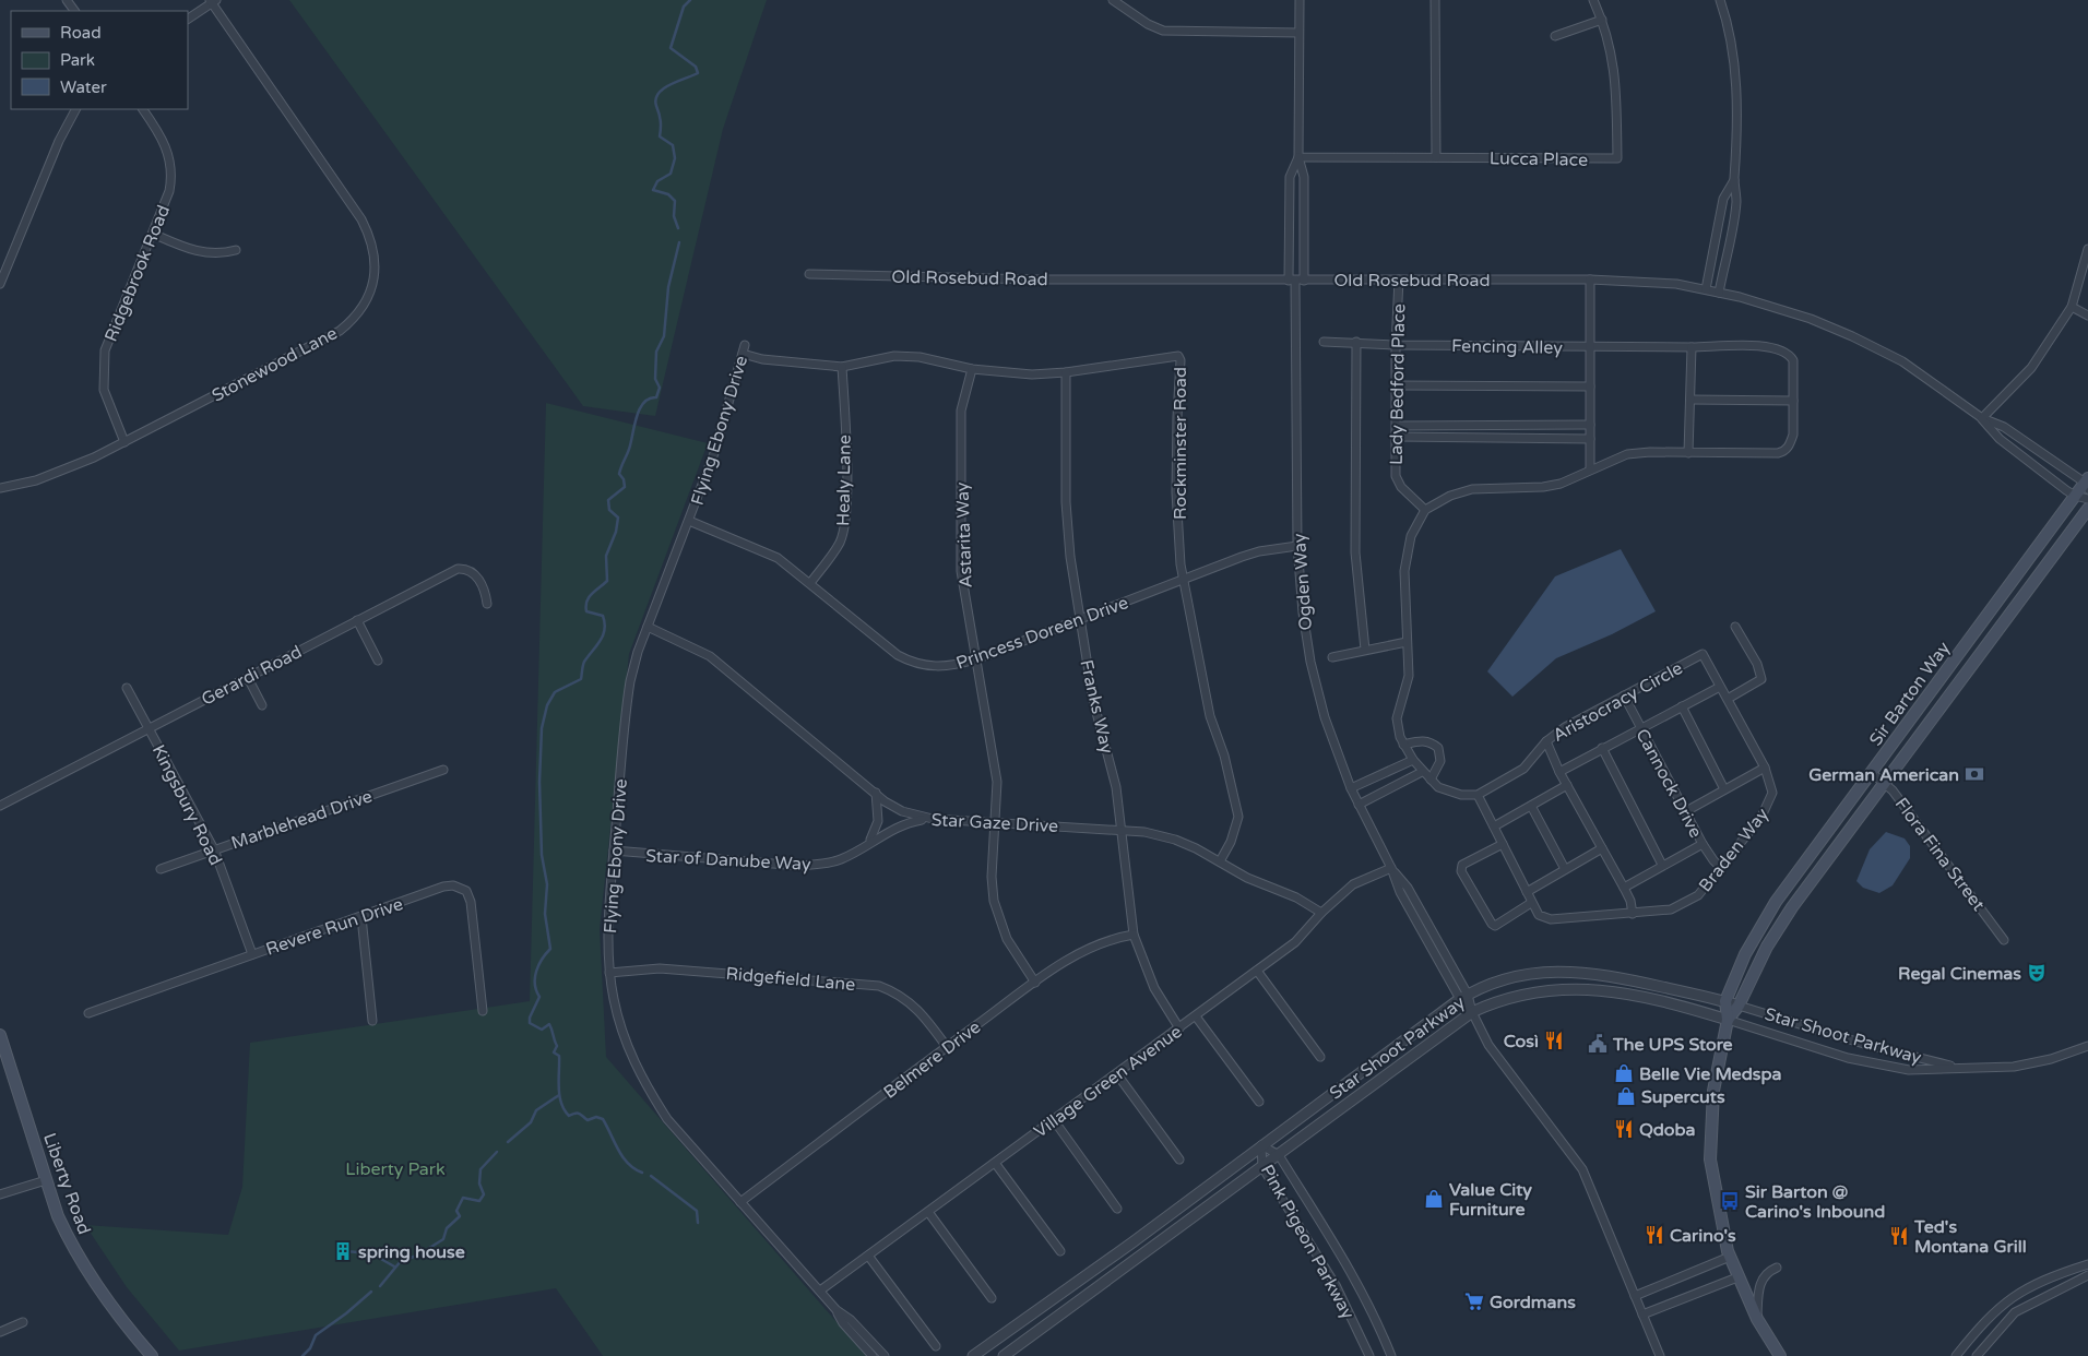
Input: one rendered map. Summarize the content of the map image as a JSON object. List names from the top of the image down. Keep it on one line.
{"streets":{"main road":["Sir Barton Way","Liberty Road"],"street":["Lucca Place","Ridgebrook Road","Old Rosebud Road","Fencing Alley","Stonewood Lane","Lady Bedford Place","Flying Ebony Drive","Rockminster Road","Healy Lane","Astarita Way","Ogden Way","Princess Doreen Drive","Gerardi Road","Aristocracy Circle","Franks Way","Cannock Drive","Kingsbury Road","Marblehead Drive","Star Gaze Drive","Braden Way","Flora Fina Street","Star of Danube Way","Revere Run Drive","Ridgefield Lane","Star Shoot Parkway","Belmere Drive","Village Green Avenue","Pink Pigeon Parkway"]},"crossings":[["Ridgebrook Road","Stonewood Lane"],["Old Rosebud Road","Lady Bedford Place"],["Old Rosebud Road","Ogden Way"],["Old Rosebud Road","Sir Barton Way"],["Fencing Alley","Lady Bedford Place"],["Flying Ebony Drive","Rockminster Road"],["Flying Ebony Drive","Princess Doreen Drive"],["Flying Ebony Drive","Star Gaze Drive"],["Flying Ebony Drive","Star of Danube Way"],["Flying Ebony Drive","Ridgefield Lane"],["Flying Ebony Drive","Belmere Drive"],["Flying Ebony Drive","Village Green Avenue"],["Rockminster Road","Healy Lane"],["Rockminster Road","Astarita Way"],["Rockminster Road","Princess Doreen Drive"],["Rockminster Road","Franks Way"],["Rockminster Road","Star Gaze Drive"],["Healy Lane","Princess Doreen Drive"],["Astarita Way","Princess Doreen Drive"],["Astarita Way","Star Gaze Drive"],["Astarita Way","Belmere Drive"],["Ogden Way","Princess Doreen Drive"],["Ogden Way","Star Shoot Parkway"],["Ogden Way","Village Green Avenue"],["Princess Doreen Drive","Franks Way"],["Gerardi Road","Kingsbury Road"],["Sir Barton Way","Flora Fina Street"],["Sir Barton Way","Star Shoot Parkway"],["Aristocracy Circle","Cannock Drive"],["Aristocracy Circle","Braden Way"],["Franks Way","Star Gaze Drive"],["Franks Way","Belmere Drive"],["Franks Way","Village Green Avenue"],["Cannock Drive","Braden Way"],["Kingsbury Road","Marblehead Drive"],["Kingsbury Road","Revere Run Drive"],["Star Gaze Drive","Star of Danube Way"],["Star Gaze Drive","Village Green Avenue"],["Ridgefield Lane","Belmere Drive"],["Star Shoot Parkway","Pink Pigeon Parkway"]],"parks":["Liberty Park"],"places":{"bank":["German American"],"theatre":["Regal Cinemas"],"restaurant":["Così","Qdoba","Carino's","Ted's Montana Grill"],"public building":["The UPS Store"],"shop":["Belle Vie Medspa","Supercuts","Value City Furniture"],"bus stop":["Sir Barton @ Carino's Inbound"],"building":["spring house"],"supermarket":["Gordmans"]},"legend":["Road","Park","Water"]}
